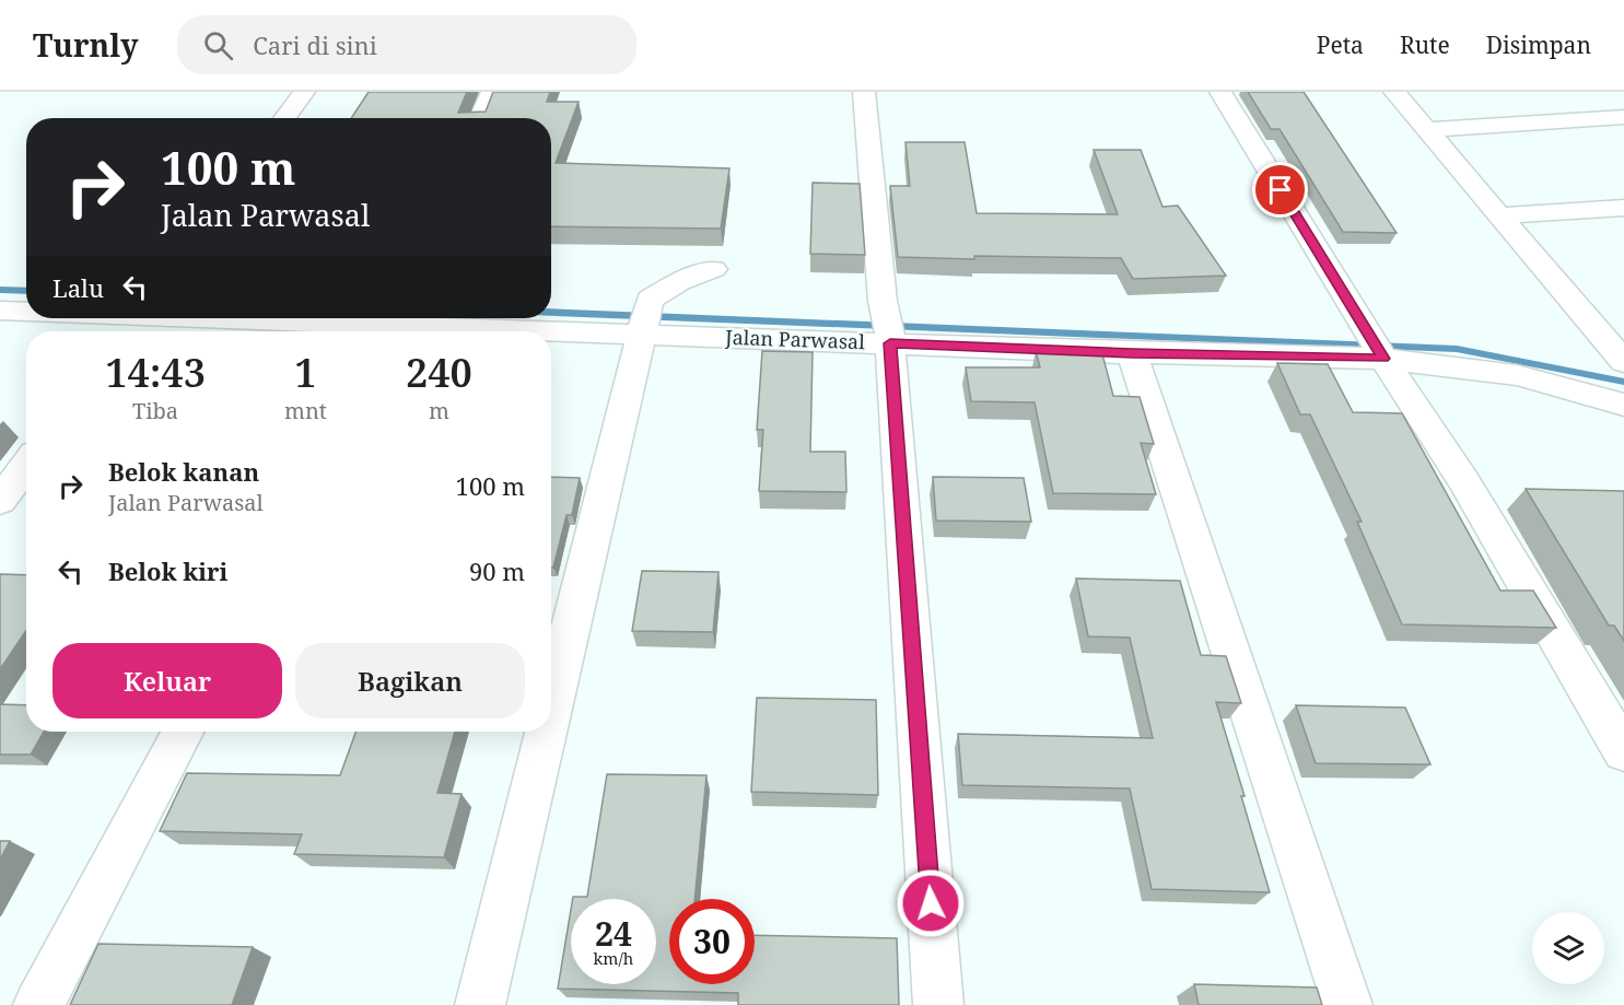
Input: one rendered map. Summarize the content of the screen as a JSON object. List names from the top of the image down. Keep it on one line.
{"streets":{"street":["Jalan Parwasal"]},"page":{"header":"Turnly","search":"Cari di sini","nav":["Peta","Rute","Disimpan"],"turn":["100 m","Jalan Parwasal"],"then":"Lalu","eta":["14:43","Tiba","1","mnt","240","m"],"list":[{"name":"Belok kanan","note":"Jalan Parwasal","value":"100 m"},{"name":"Belok kiri","value":"90 m"}],"buttons":["Keluar","Bagikan"],"speed":"24 km/h","limit":"30"}}
